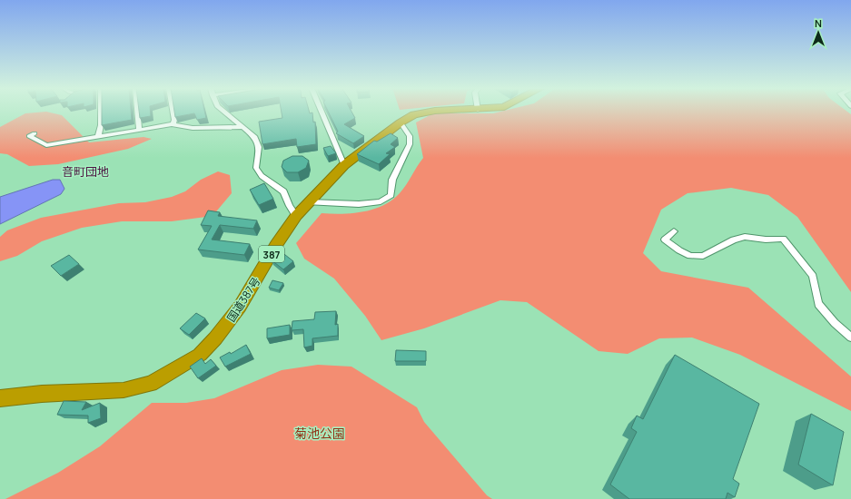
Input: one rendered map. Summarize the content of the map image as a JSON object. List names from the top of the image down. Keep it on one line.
{"streets":{"highway":["387","国道387号"]},"districts":["音町団地"],"parks":["菊池公園"],"north":"top"}
